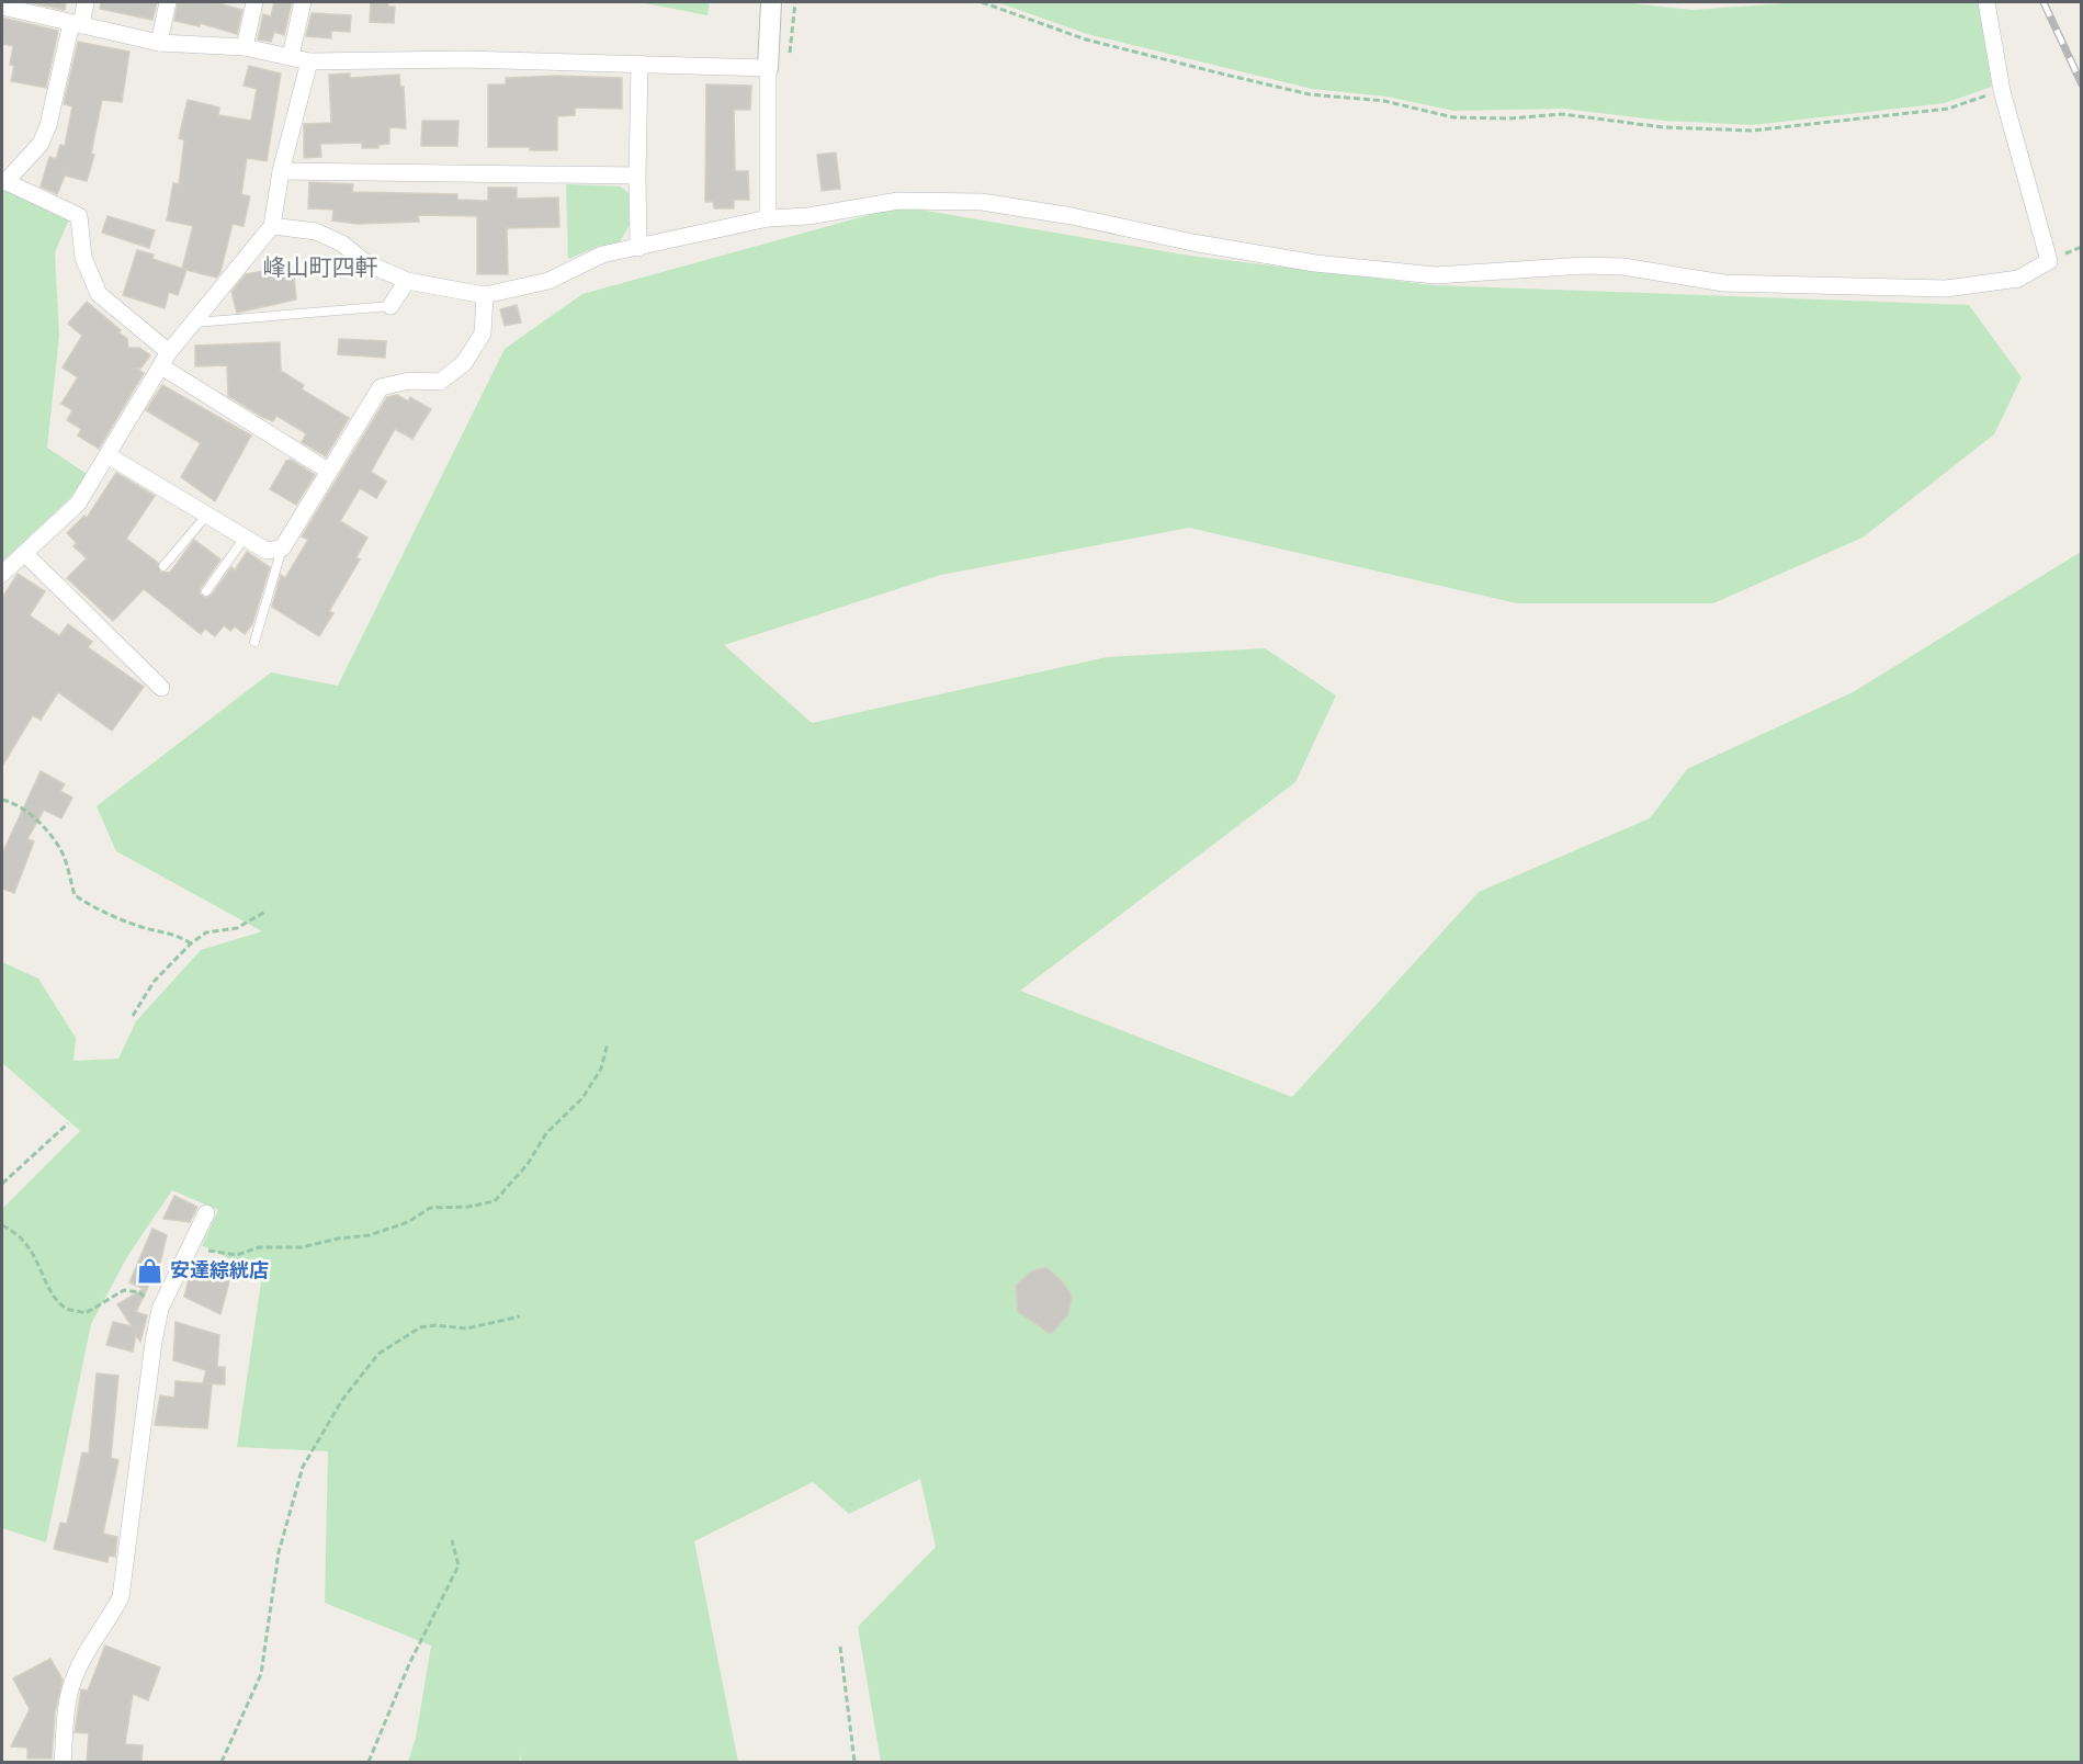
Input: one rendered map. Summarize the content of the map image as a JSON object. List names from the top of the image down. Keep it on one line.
{"districts":["峰山町四軒"],"places":{"shop":["安達綜絖店"]}}
